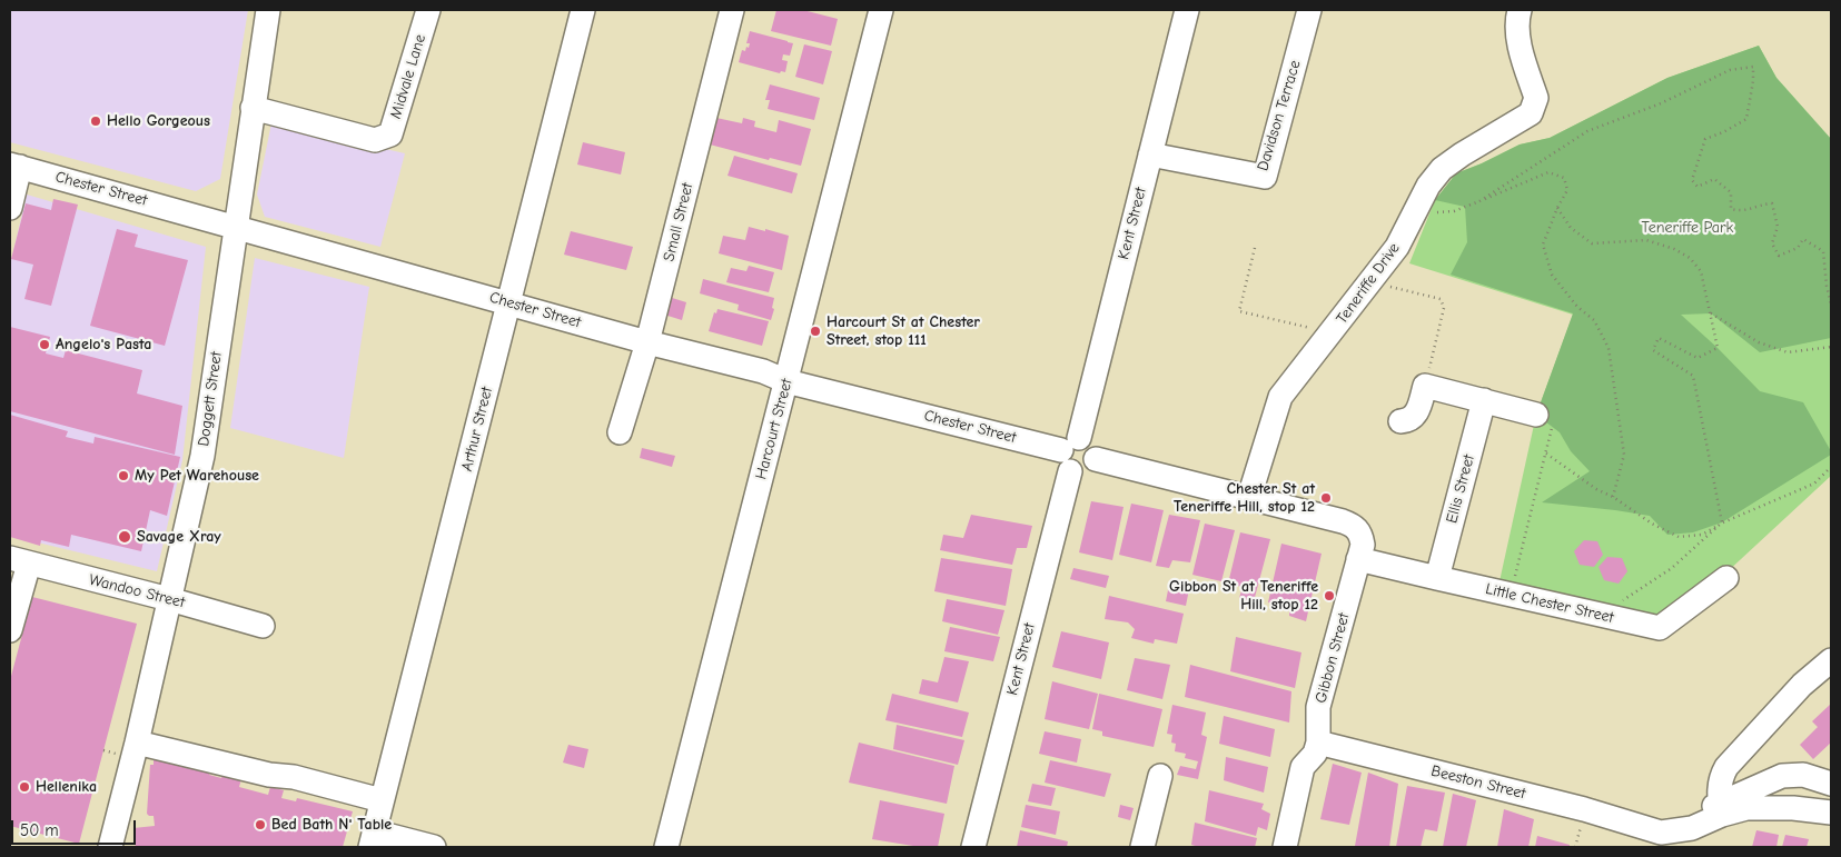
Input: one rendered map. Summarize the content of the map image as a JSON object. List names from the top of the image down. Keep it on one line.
{"streets":{"street":["Midvale Lane","Davidson Terrace","Chester Street","Small Street","Kent Street","Teneriffe Drive","Doggett Street","Arthur Street","Harcourt Street","Ellis Street","Wandoo Street","Little Chester Street","Gibbon Street","Beeston Street"]},"crossings":[["Midvale Lane","Doggett Street"],["Davidson Terrace","Kent Street"],["Chester Street","Small Street"],["Chester Street","Kent Street"],["Chester Street","Doggett Street"],["Chester Street","Arthur Street"],["Chester Street","Harcourt Street"],["Teneriffe Drive","Gibbon Street"],["Doggett Street","Wandoo Street"],["Ellis Street","Little Chester Street"],["Little Chester Street","Gibbon Street"],["Gibbon Street","Beeston Street"]],"parks":["Teneriffe Park"],"places":["Hello Gorgeous","Harcourt St at Chester Street, stop 111","Angelo's Pasta","My Pet Warehouse","Chester St at Teneriffe Hill, stop 12","Savage Xray","Gibbon St at Teneriffe Hill, stop 12","Hellenika","Bed Bath N' Table"],"scale_bar":"50 m"}
